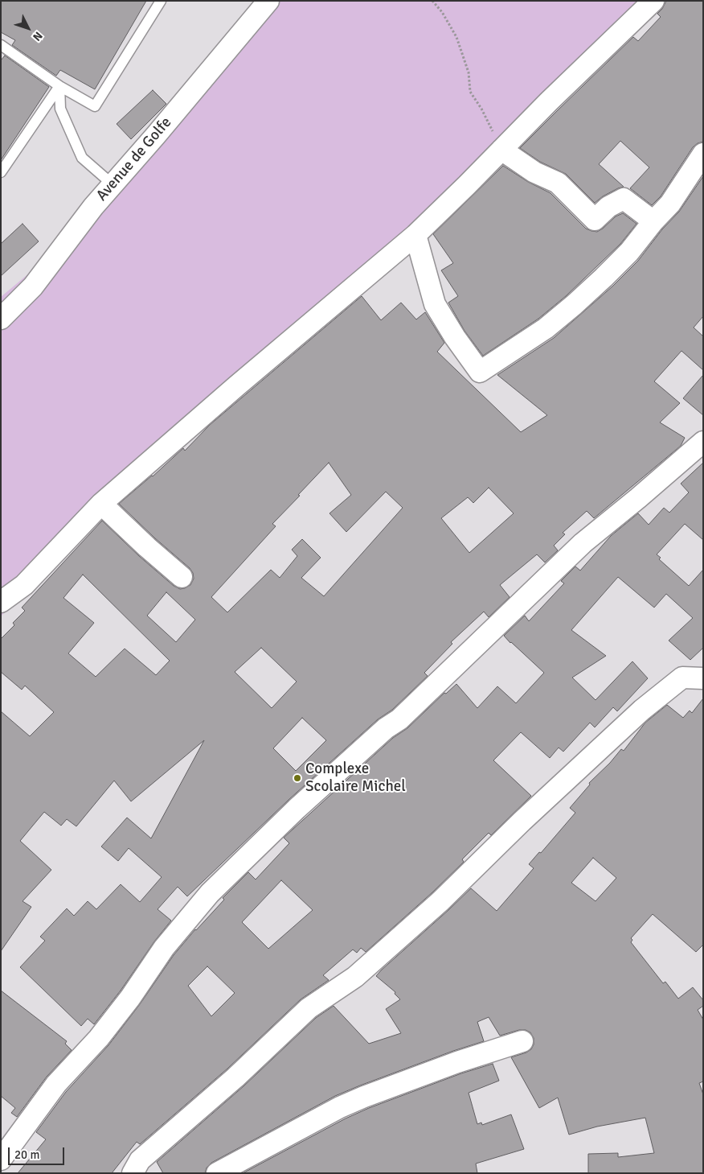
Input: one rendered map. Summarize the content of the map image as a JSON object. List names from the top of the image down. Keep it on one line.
{"streets":{"street":["Avenue de Golfe"]},"places":["Complexe Scolaire Michel"],"scale_bar":"20 m","north":"bottom right"}
